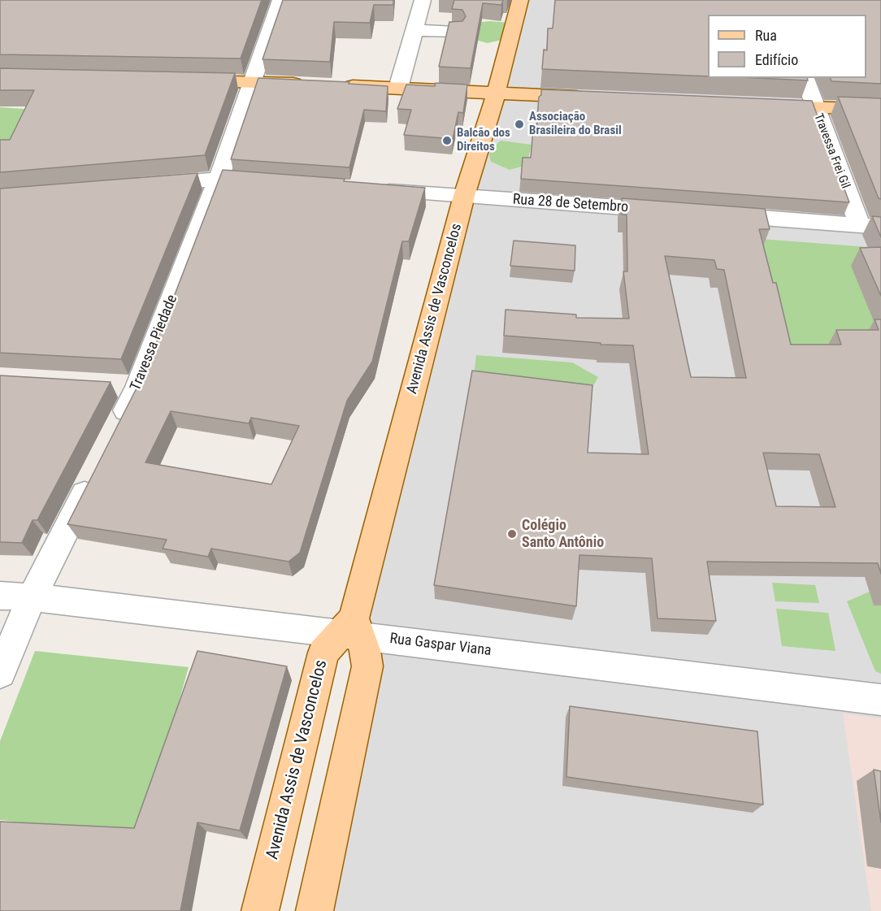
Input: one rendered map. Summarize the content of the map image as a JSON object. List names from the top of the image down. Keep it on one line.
{"streets":{"main road":["Avenida Assis de Vasconcelos"],"street":["Travessa Frei Gil","Rua 28 de Setembro","Travessa Piedade","Rua Gaspar Viana"]},"crossings":[["Rua 28 de Setembro","Avenida Assis de Vasconcelos"],["Avenida Assis de Vasconcelos","Rua Gaspar Viana"]],"places":["Associação Brasileira do Brasil","Balcão dos Direitos","Colégio Santo Antônio"],"legend":["Rua","Edifício"]}
